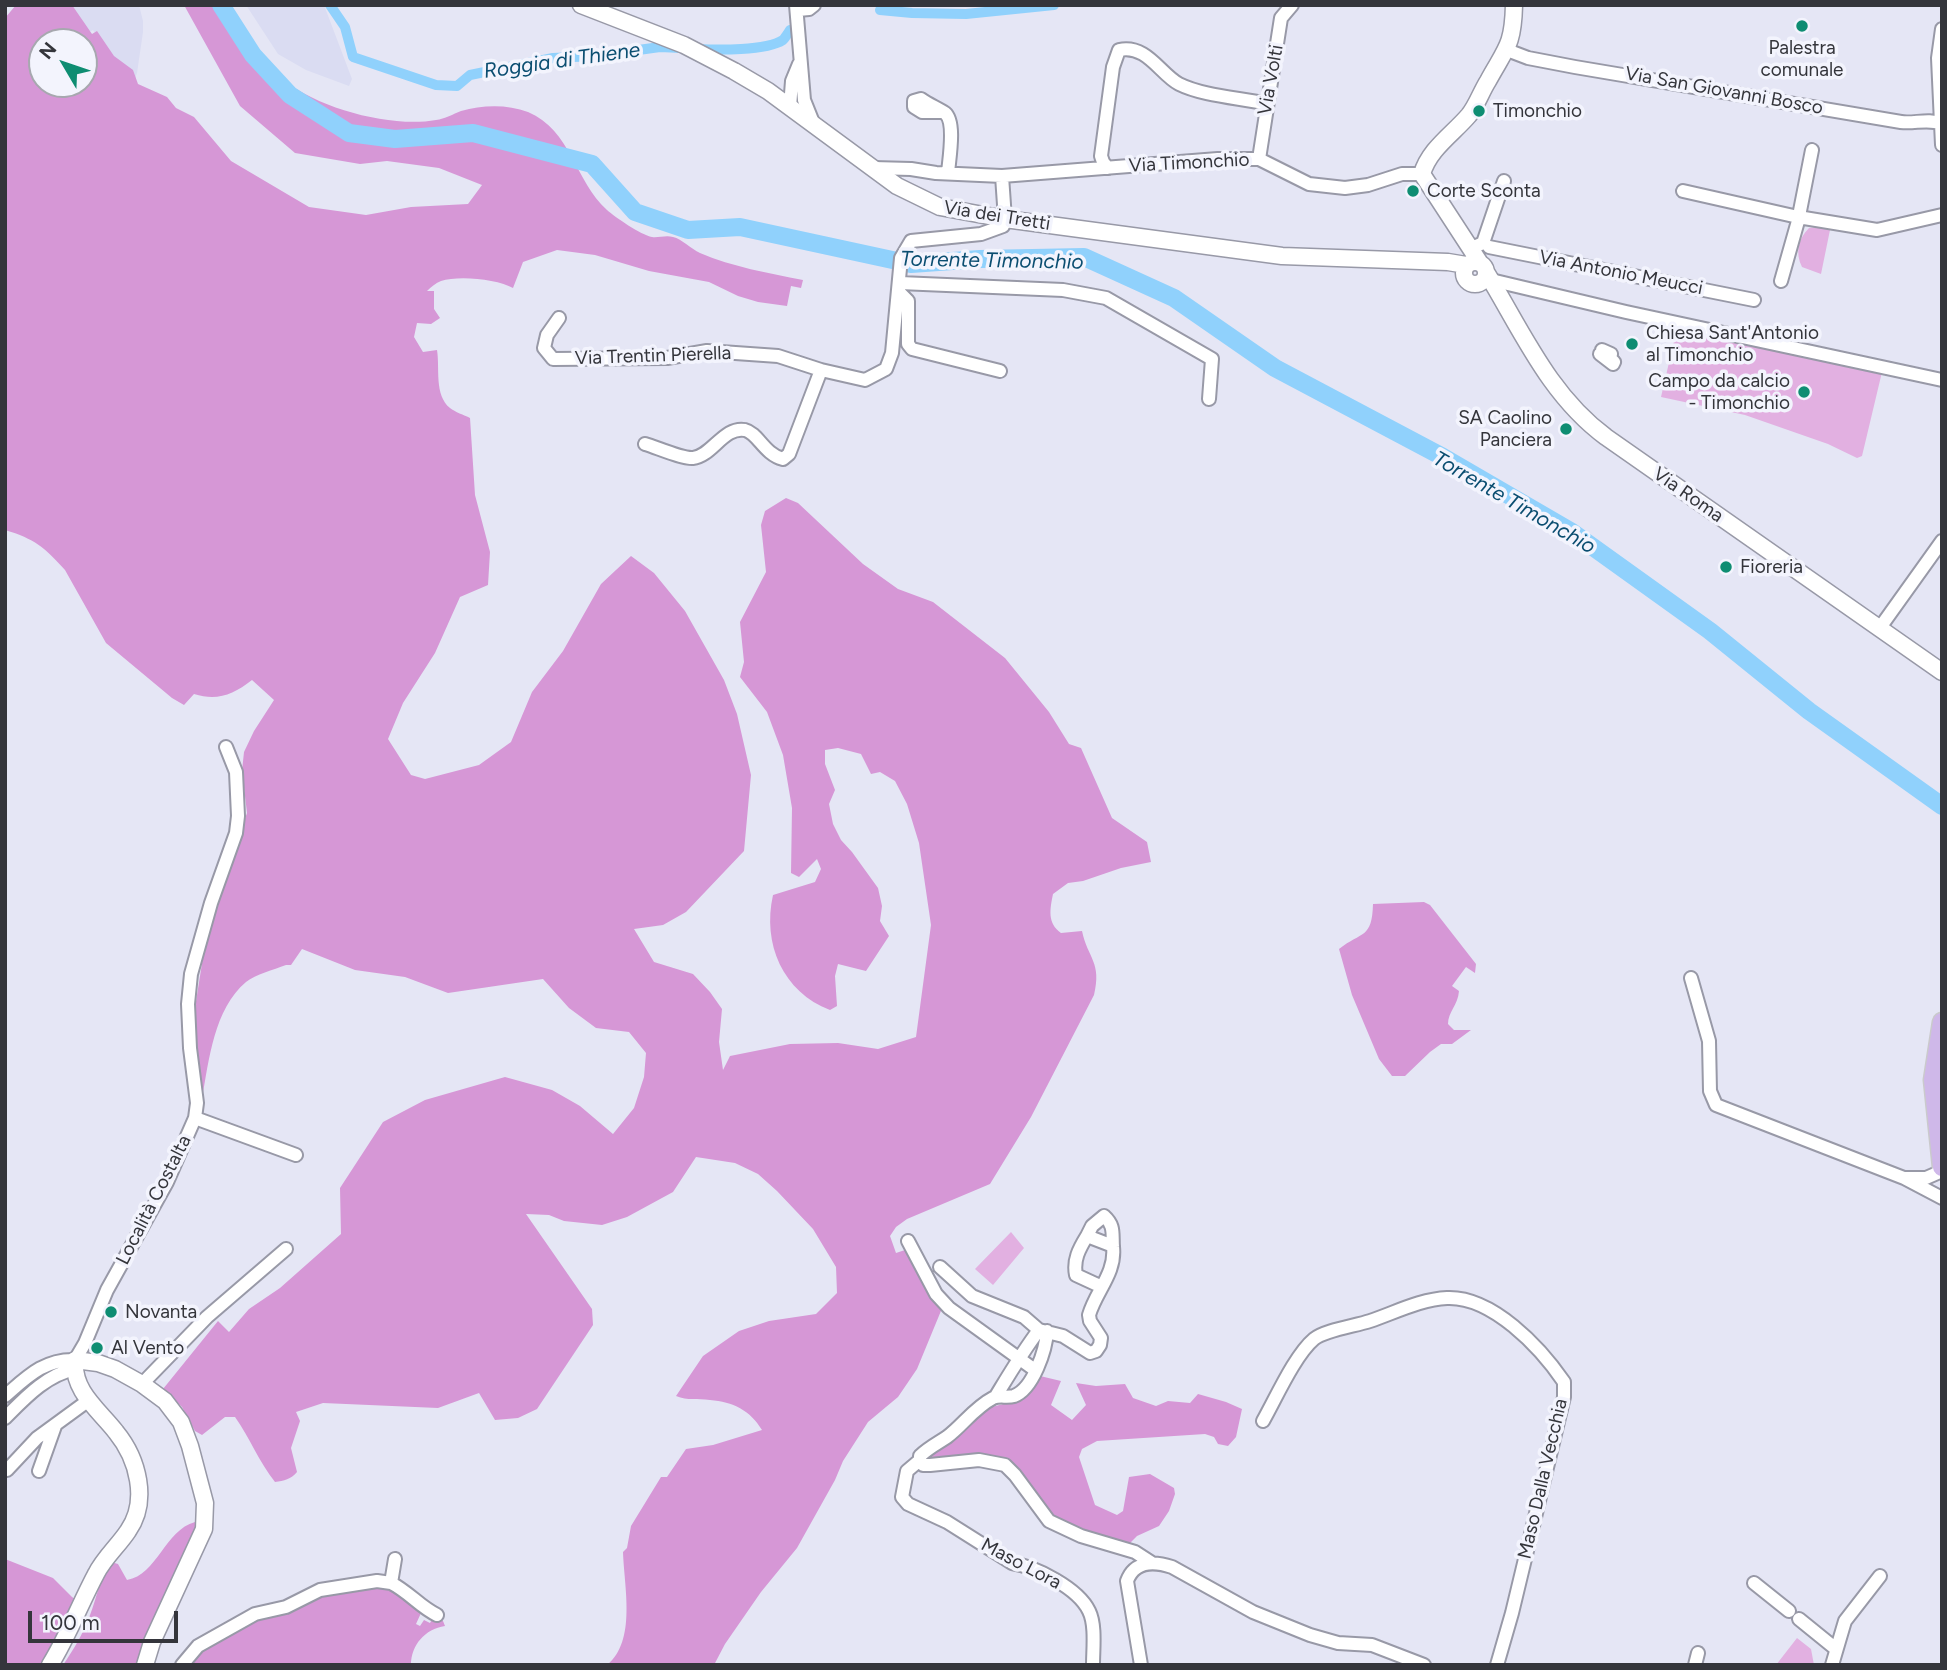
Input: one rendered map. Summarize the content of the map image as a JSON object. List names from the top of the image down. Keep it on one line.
{"streets":{"street":["Via Volti","Via San Giovanni Bosco","Via Timonchio","Via dei Tretti","Via Antonio Meucci","Via Trentin Pierella","Via Roma","Località Costalta","Maso Dalla Vecchia","Maso Lora"]},"crossings":[["Via Volti","Via Timonchio"],["Via Timonchio","Via dei Tretti"],["Via Timonchio","Via Roma"],["Via dei Tretti","Via Trentin Pierella"],["Via dei Tretti","Via Roma"]],"water":["Roggia di Thiene","Torrente Timonchio"],"places":["Palestra comunale","Timonchio","Corte Sconta","Chiesa Sant'Antonio al Timonchio","Campo da calcio - Timonchio","SA Caolino Panciera","Fioreria","Novanta","Al Vento"],"scale_bar":"100 m","north":"top left"}
